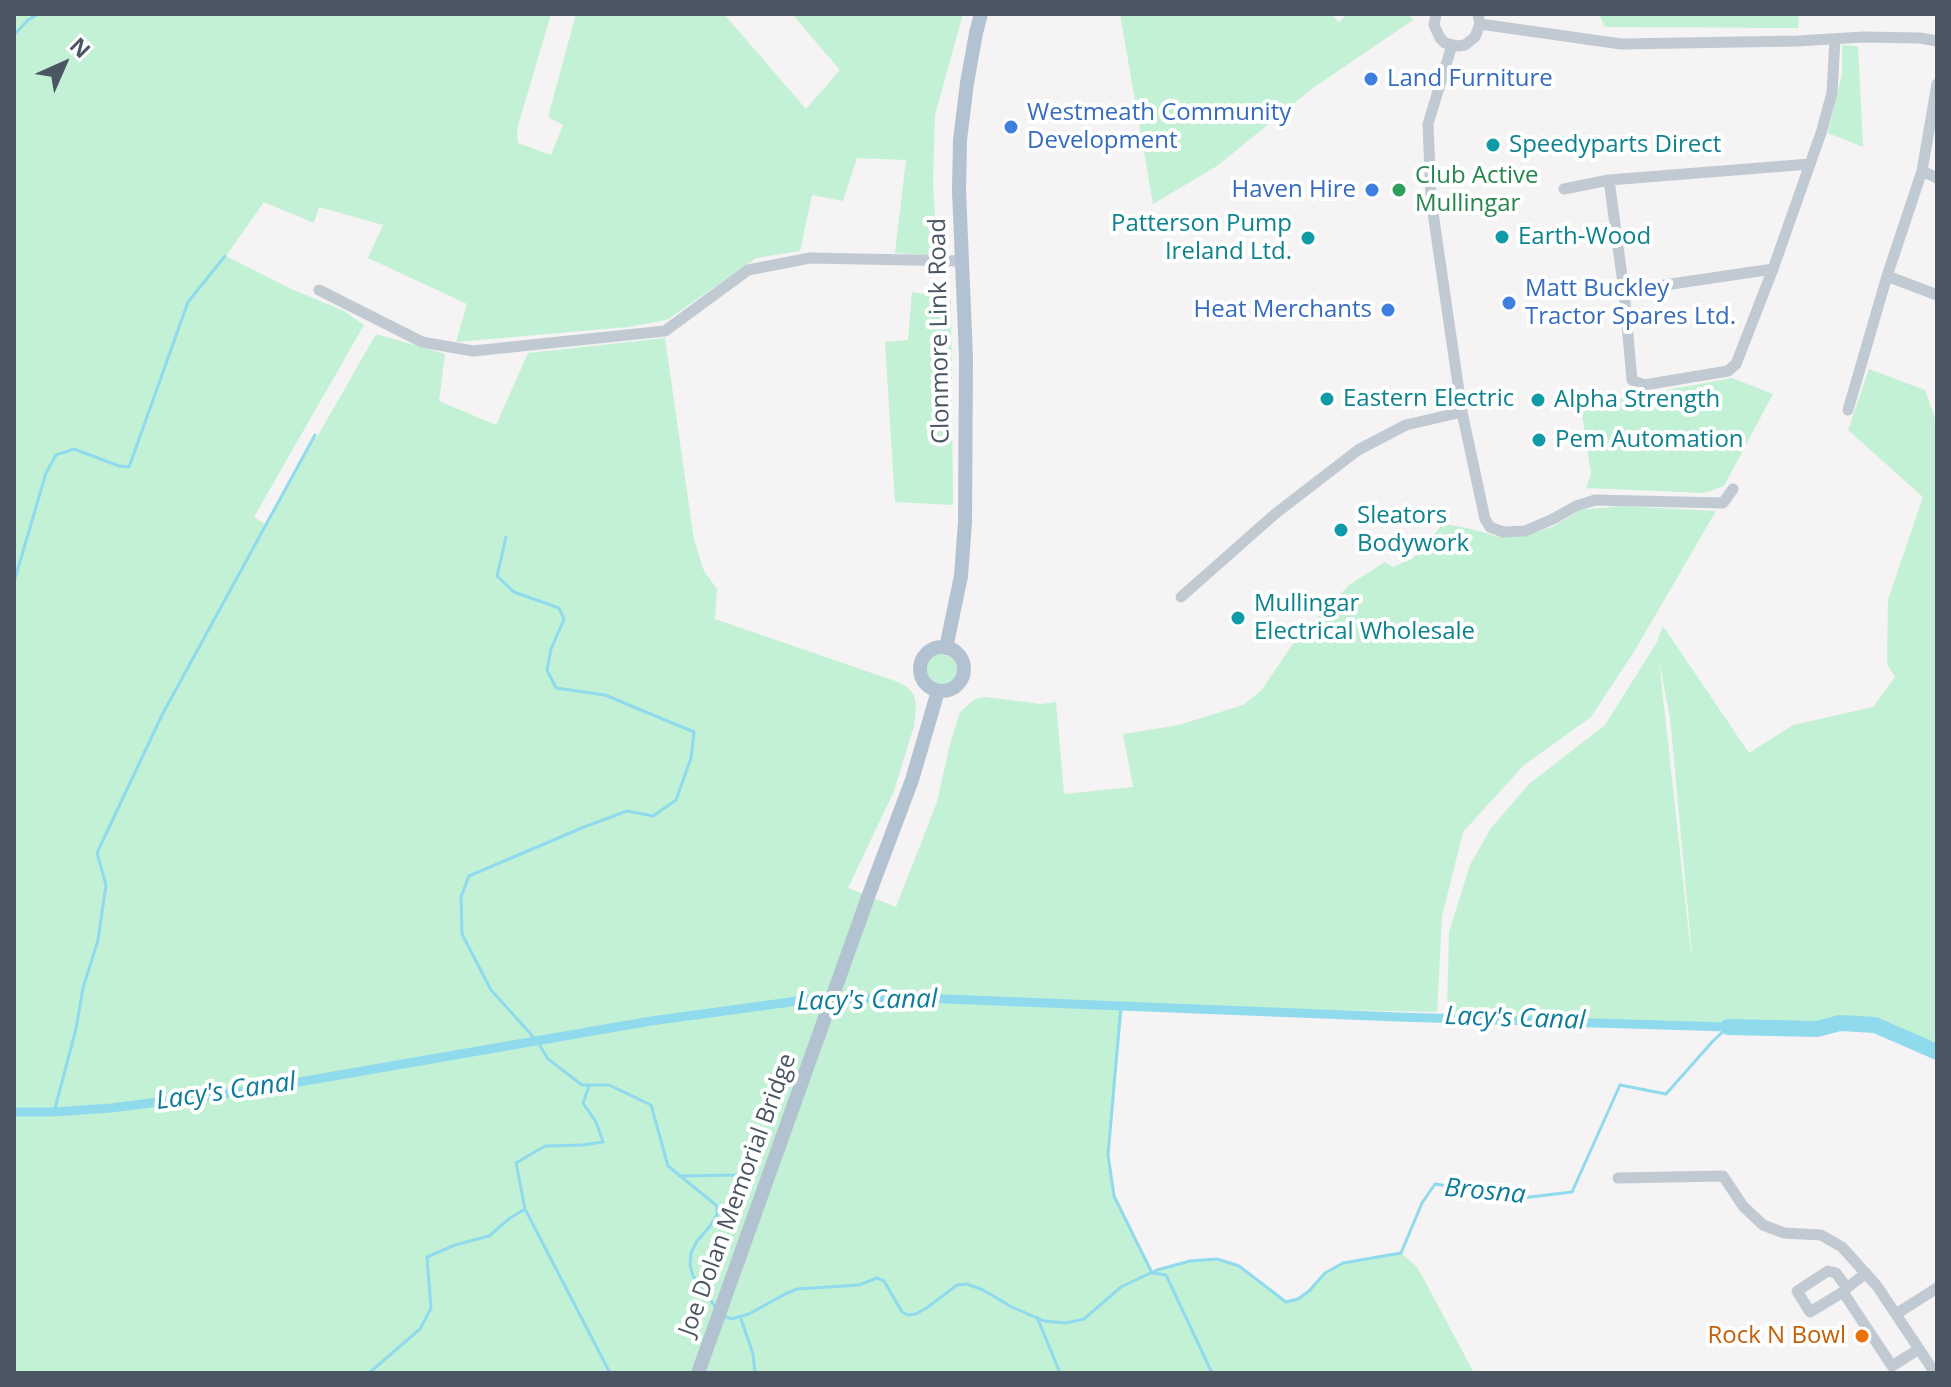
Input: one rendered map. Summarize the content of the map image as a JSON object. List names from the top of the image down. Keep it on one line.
{"streets":{"main road":["Clonmore Link Road","Joe Dolan Memorial Bridge"]},"crossings":[["Clonmore Link Road","Joe Dolan Memorial Bridge"]],"water":["Lacy's Canal","Brosna"],"places":["Land Furniture","Westmeath Community Development","Speedyparts Direct","Haven Hire","Club Active Mullingar","Earth-Wood","Patterson Pump Ireland Ltd.","Matt Buckley Tractor Spares Ltd.","Heat Merchants","Eastern Electric","Alpha Strength","Pem Automation","Sleators Bodywork","Mullingar Electrical Wholesale","Rock N Bowl"],"north":"top right"}
